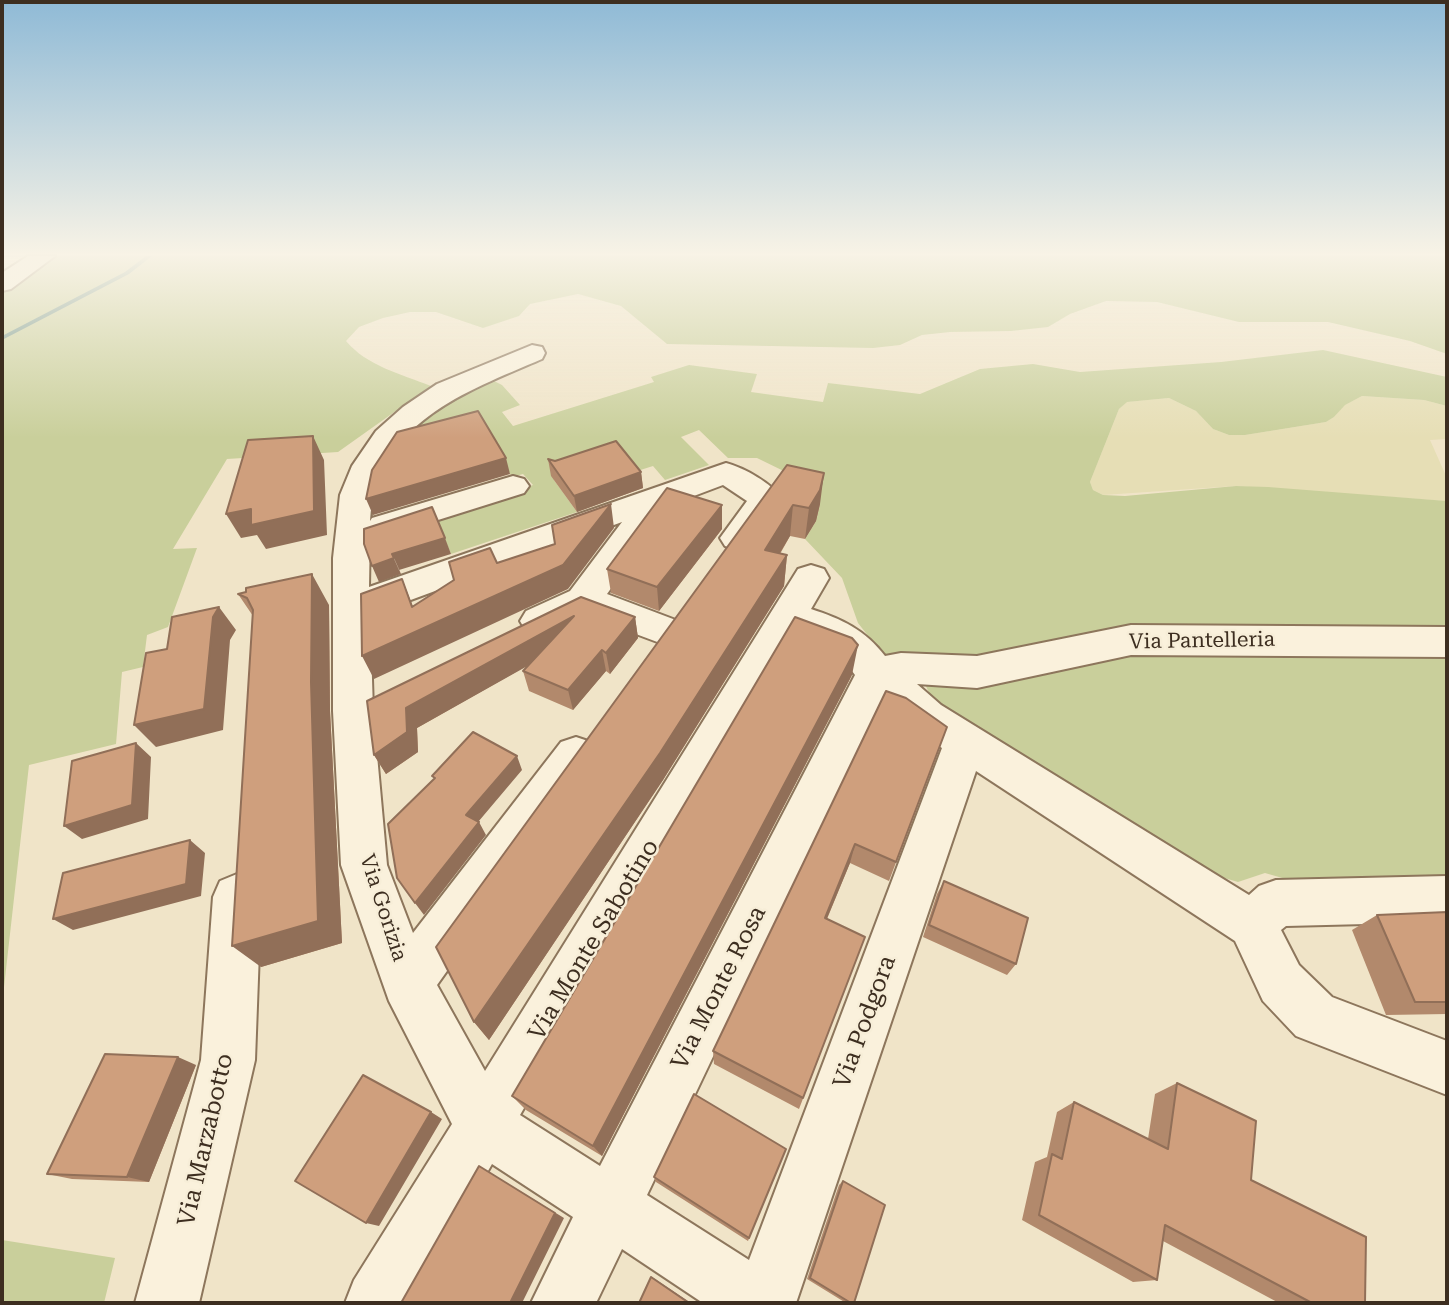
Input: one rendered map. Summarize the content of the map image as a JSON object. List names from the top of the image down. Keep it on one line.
{"streets":{"street":["Via Pantelleria","Via Gorizia","Via Monte Sabotino","Via Monte Rosa","Via Podgora","Via Marzabotto"]},"crossings":[["Via Pantelleria","Via Monte Sabotino"],["Via Pantelleria","Via Monte Rosa"],["Via Gorizia","Via Monte Sabotino"],["Via Gorizia","Via Monte Rosa"],["Via Gorizia","Via Podgora"],["Via Monte Sabotino","Via Monte Rosa"]]}
